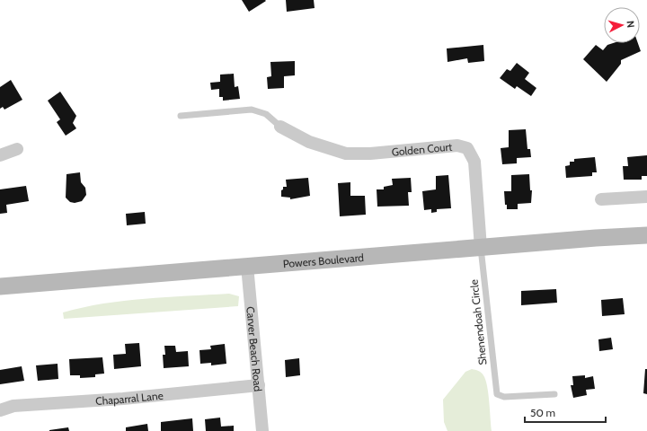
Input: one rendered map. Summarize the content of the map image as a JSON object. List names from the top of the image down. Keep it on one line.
{"streets":{"main road":["Powers Boulevard"],"street":["Golden Court","Carver Beach Road","Chaparral Lane"],"lane":["Shenendoah Circle"]},"crossings":[["Golden Court","Powers Boulevard"],["Golden Court","Shenendoah Circle"],["Powers Boulevard","Shenendoah Circle"],["Powers Boulevard","Carver Beach Road"],["Carver Beach Road","Chaparral Lane"]],"scale_bar":"50 m","north":"right"}
